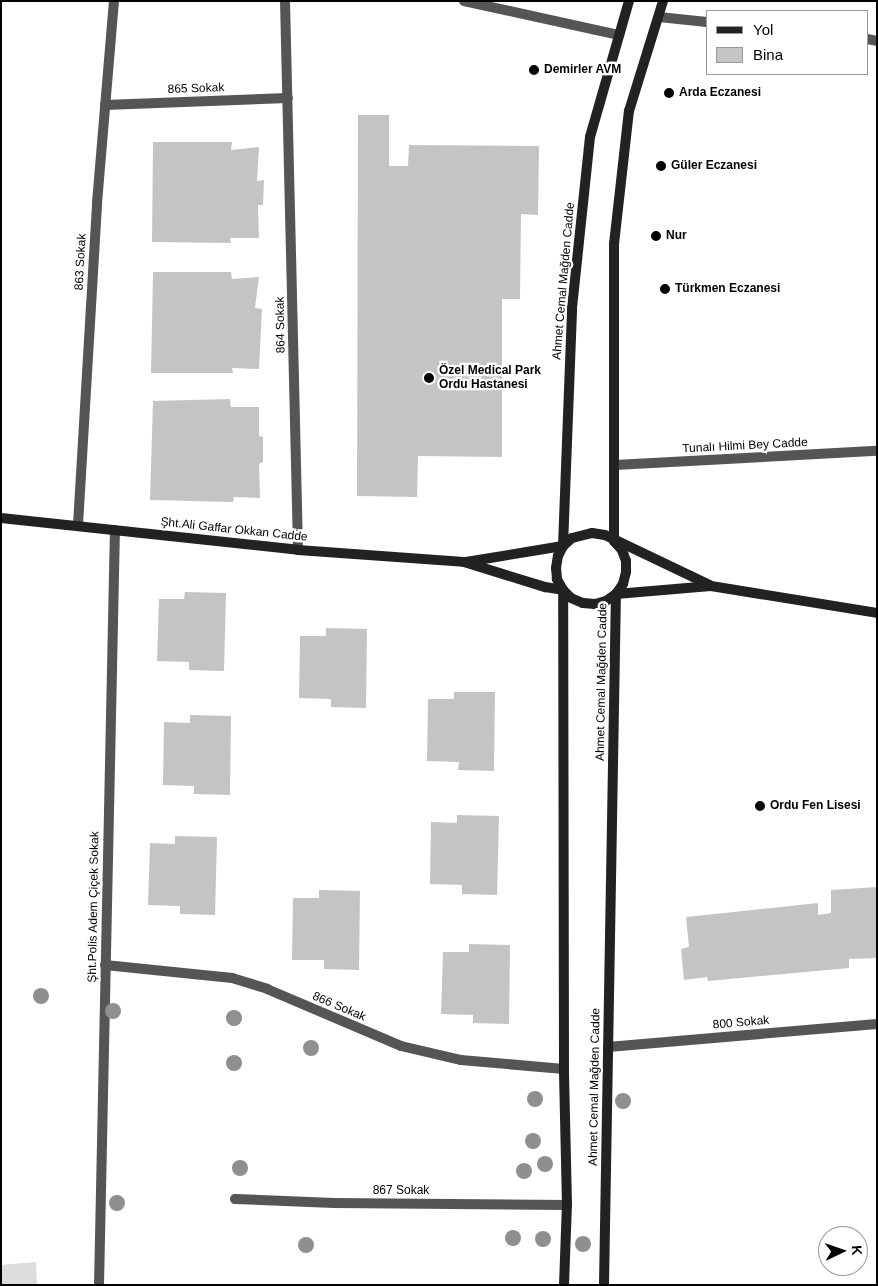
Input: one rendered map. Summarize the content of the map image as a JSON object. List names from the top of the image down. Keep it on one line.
{"streets":{"main road":["Ahmet Cemal Mağden Cadde","Şht.Ali Gaffar Okkan Cadde"],"street":["865 Sokak","863 Sokak","864 Sokak","Tunalı Hilmi Bey Cadde","Şht.Polis Adem Çiçek Sokak","866 Sokak","800 Sokak","867 Sokak"]},"crossings":[["865 Sokak","863 Sokak"],["865 Sokak","864 Sokak"],["863 Sokak","Şht.Ali Gaffar Okkan Cadde"],["Ahmet Cemal Mağden Cadde","Şht.Ali Gaffar Okkan Cadde"],["Ahmet Cemal Mağden Cadde","866 Sokak"],["Ahmet Cemal Mağden Cadde","800 Sokak"],["Ahmet Cemal Mağden Cadde","867 Sokak"],["864 Sokak","Şht.Ali Gaffar Okkan Cadde"],["Şht.Ali Gaffar Okkan Cadde","Şht.Polis Adem Çiçek Sokak"],["Şht.Polis Adem Çiçek Sokak","866 Sokak"]],"places":["Demirler AVM","Arda Eczanesi","Güler Eczanesi","Nur","Türkmen Eczanesi","Özel Medical Park Ordu Hastanesi","Ordu Fen Lisesi"],"legend":["Yol","Bina"],"north":"right"}
